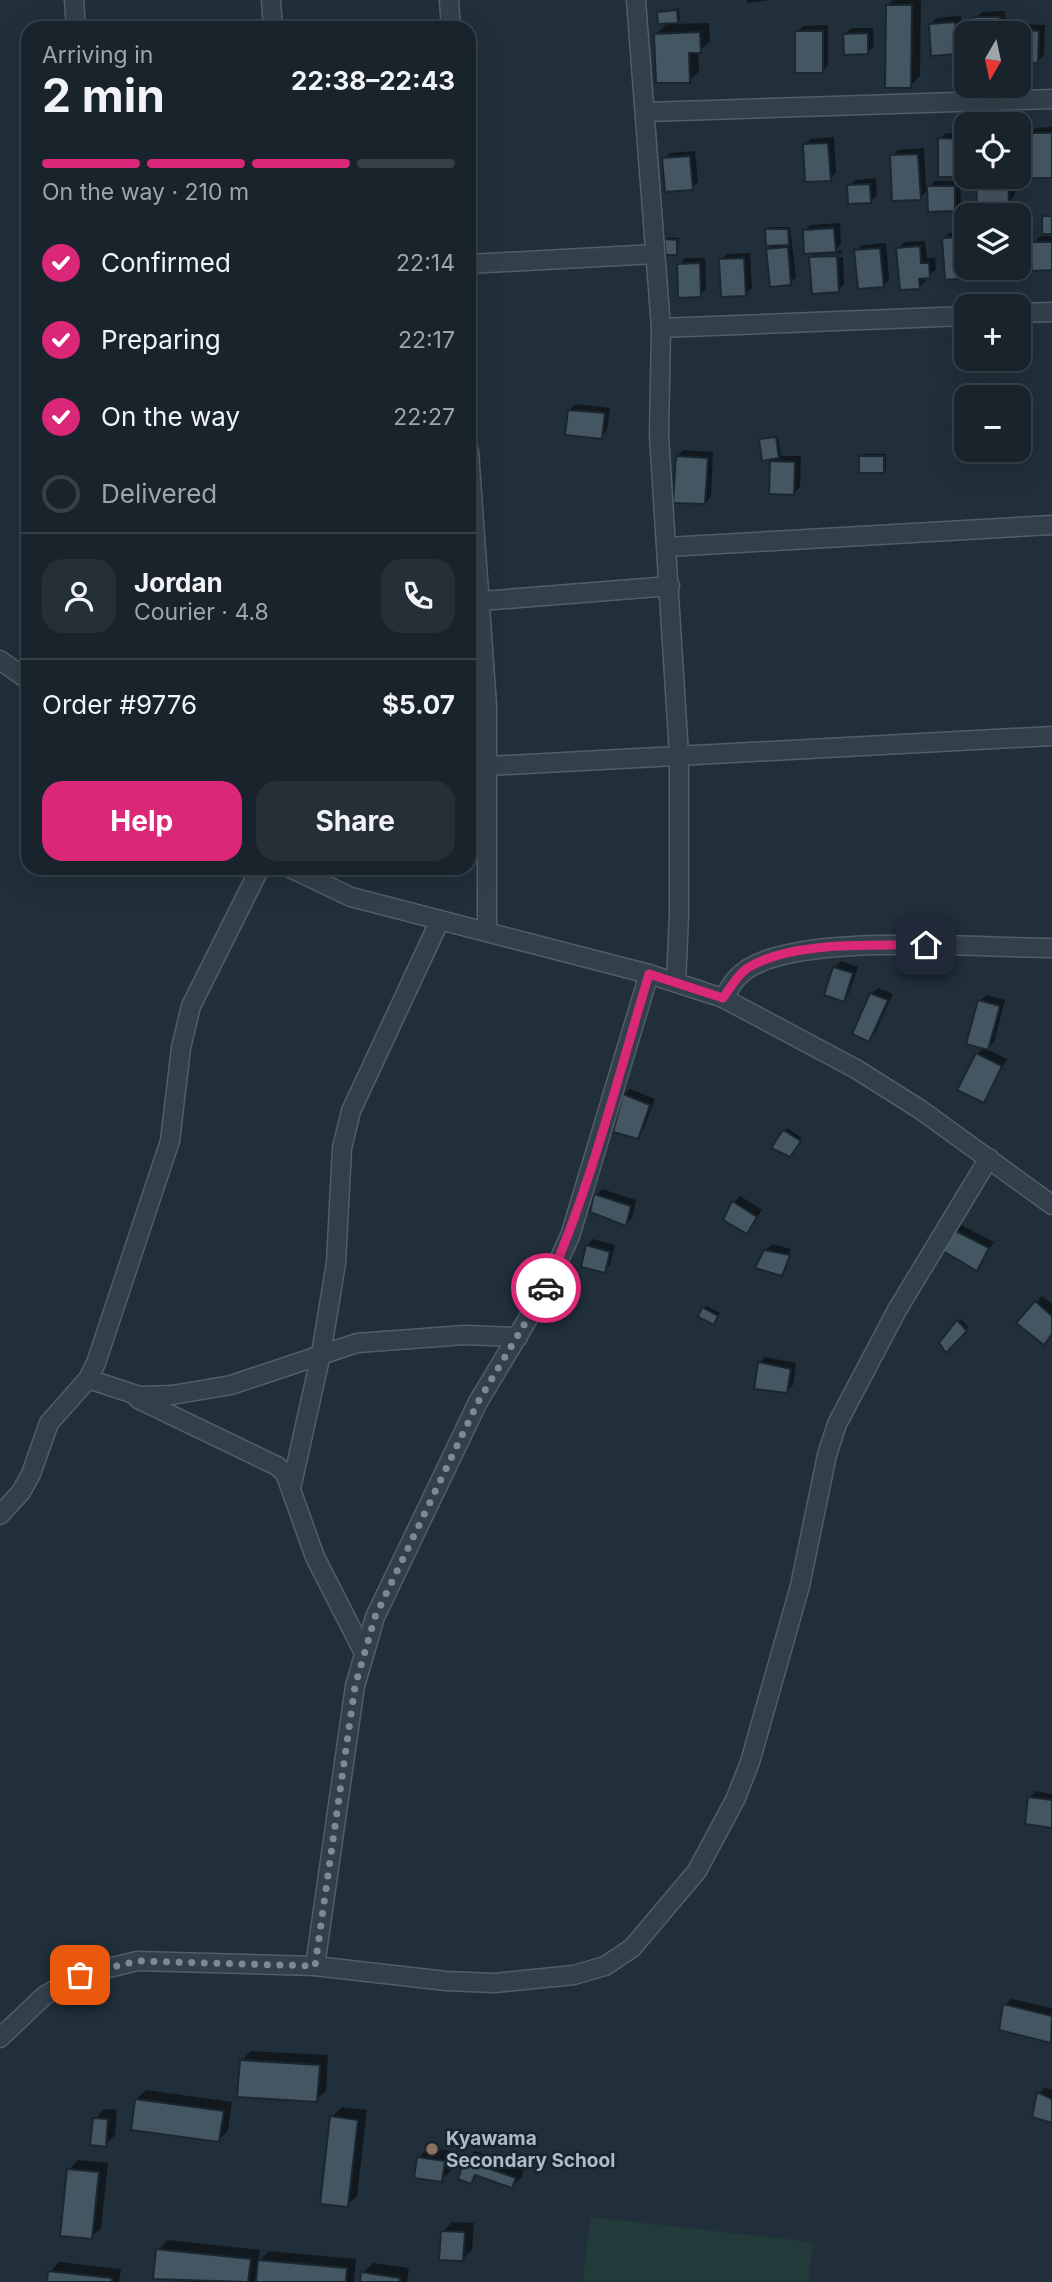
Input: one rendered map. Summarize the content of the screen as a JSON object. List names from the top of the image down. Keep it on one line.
{"places":["Kyawama Secondary School"],"north":"bottom","page":{"map_buttons":["+","−"],"heading":["2 min","Arriving in","22:38–22:43"],"panel":["Jordan","Courier · 4.8","Order #9776","$5.07"],"bar":"On the way · 210 m","list":[["Confirmed","22:14"],["Preparing","22:17"],["On the way","22:27"],"Delivered"],"buttons":["Help","Share"]}}
